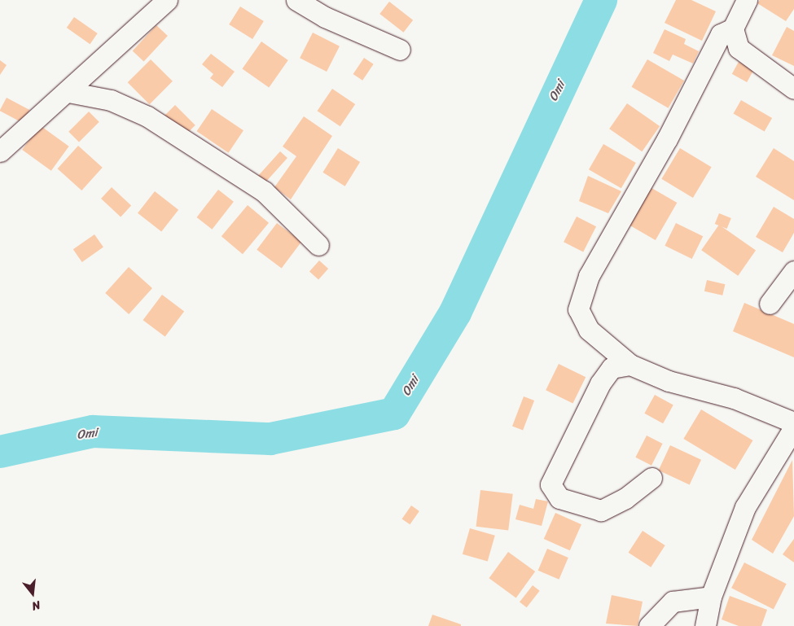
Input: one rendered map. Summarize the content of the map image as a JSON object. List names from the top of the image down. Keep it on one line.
{"water":["Omi"],"north":"bottom"}
